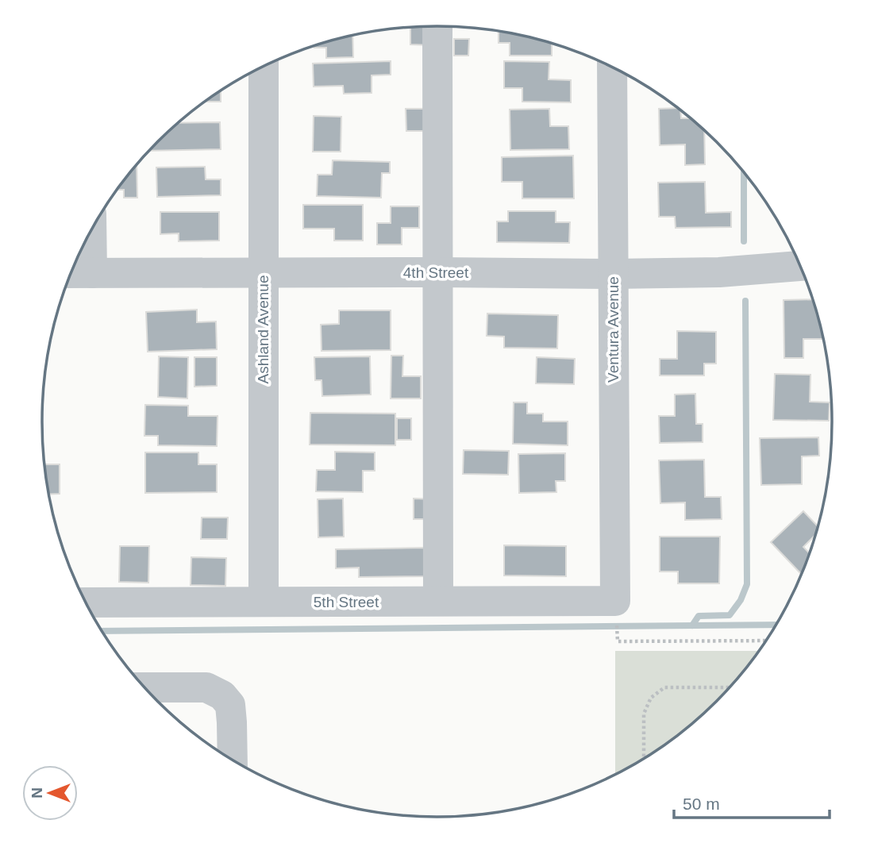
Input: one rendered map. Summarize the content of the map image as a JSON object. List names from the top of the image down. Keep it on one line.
{"streets":{"street":["4th Street","Ashland Avenue","Ventura Avenue","5th Street"]},"crossings":[["4th Street","Ashland Avenue"],["4th Street","Ventura Avenue"],["Ashland Avenue","5th Street"],["Ventura Avenue","5th Street"]],"scale_bar":"50 m","north":"left"}
